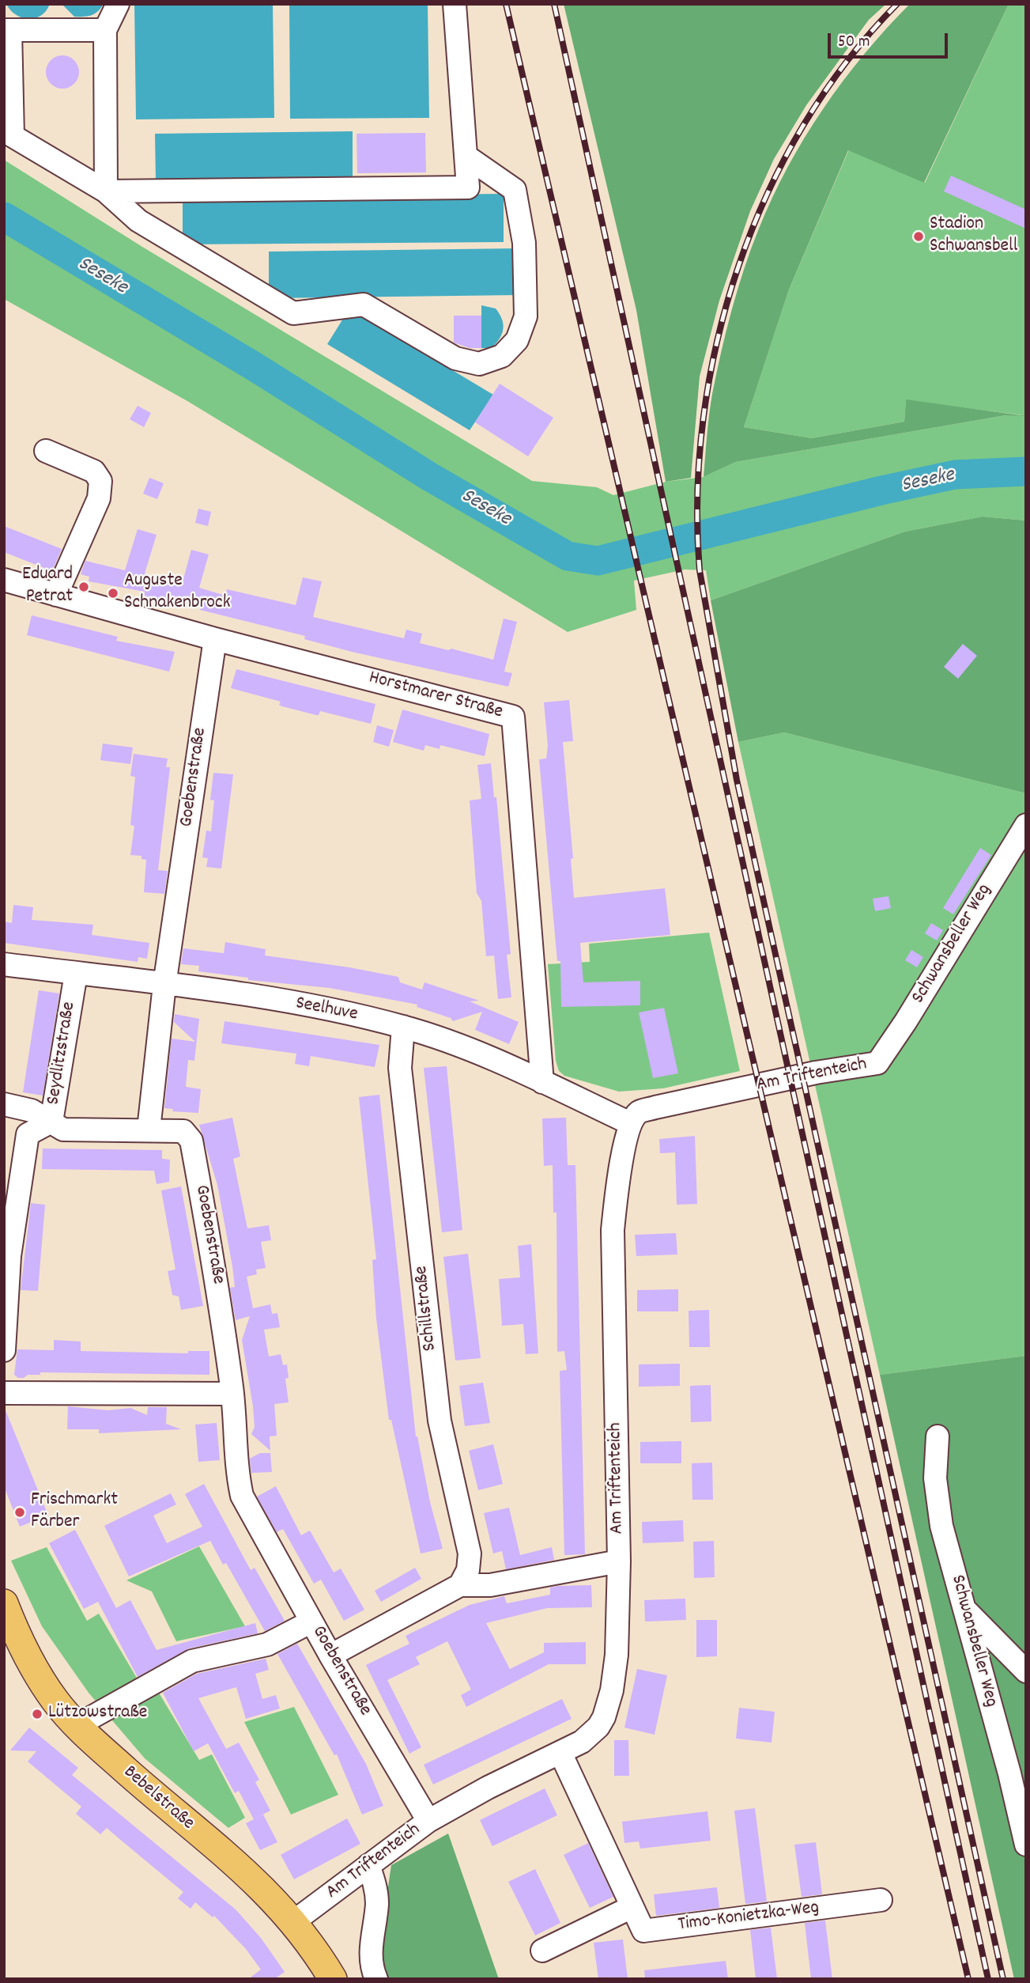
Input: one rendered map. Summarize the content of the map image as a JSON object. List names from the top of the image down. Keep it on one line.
{"streets":{"main road":["Bebelstraße"],"street":["Horstmarer Straße","Goebenstraße","Schwansbeller Weg","Seelhuve","Seydlitzstraße","Am Triftenteich","Schillstraße","Timo-Konietzka-Weg"]},"crossings":[["Horstmarer Straße","Goebenstraße"],["Horstmarer Straße","Seelhuve"],["Goebenstraße","Seelhuve"],["Goebenstraße","Am Triftenteich"],["Schwansbeller Weg","Am Triftenteich"],["Seelhuve","Seydlitzstraße"],["Seelhuve","Am Triftenteich"],["Seelhuve","Schillstraße"],["Am Triftenteich","Bebelstraße"],["Am Triftenteich","Timo-Konietzka-Weg"]],"water":["Seseke"],"places":["Stadion Schwansbell","Eduard Petrat","Auguste Schnakenbrock","Frischmarkt Färber","Lützowstraße"],"scale_bar":"50 m"}
